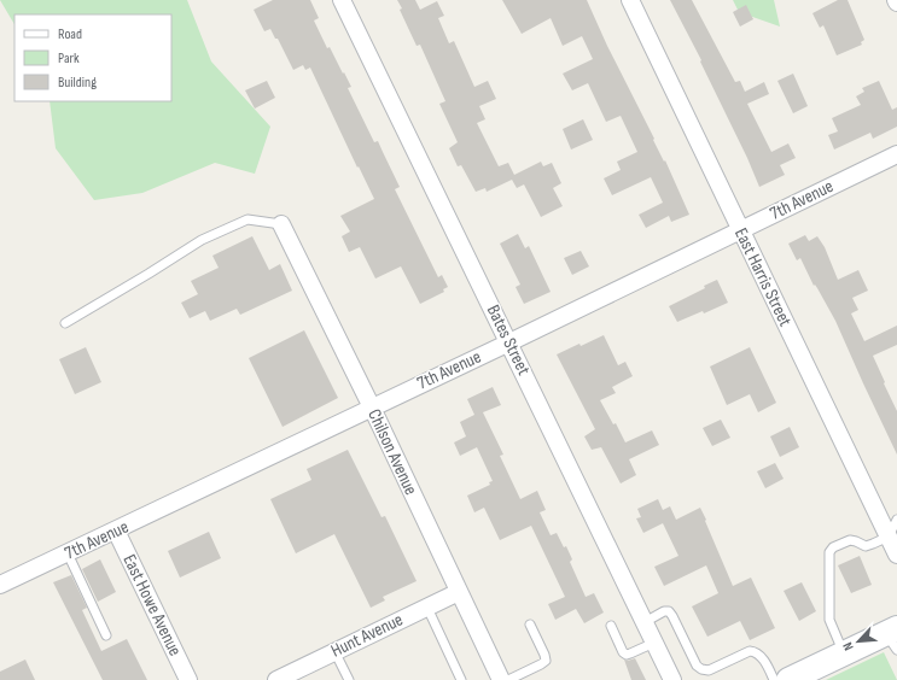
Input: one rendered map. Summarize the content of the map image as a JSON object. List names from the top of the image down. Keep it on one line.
{"streets":{"street":["7th Avenue","East Harris Street","Bates Street","Chilson Avenue","East Howe Avenue","Hunt Avenue"]},"crossings":[["7th Avenue","East Harris Street"],["7th Avenue","Bates Street"],["7th Avenue","Chilson Avenue"],["7th Avenue","East Howe Avenue"],["Chilson Avenue","Hunt Avenue"]],"legend":["Road","Park","Building"],"north":"bottom left"}
